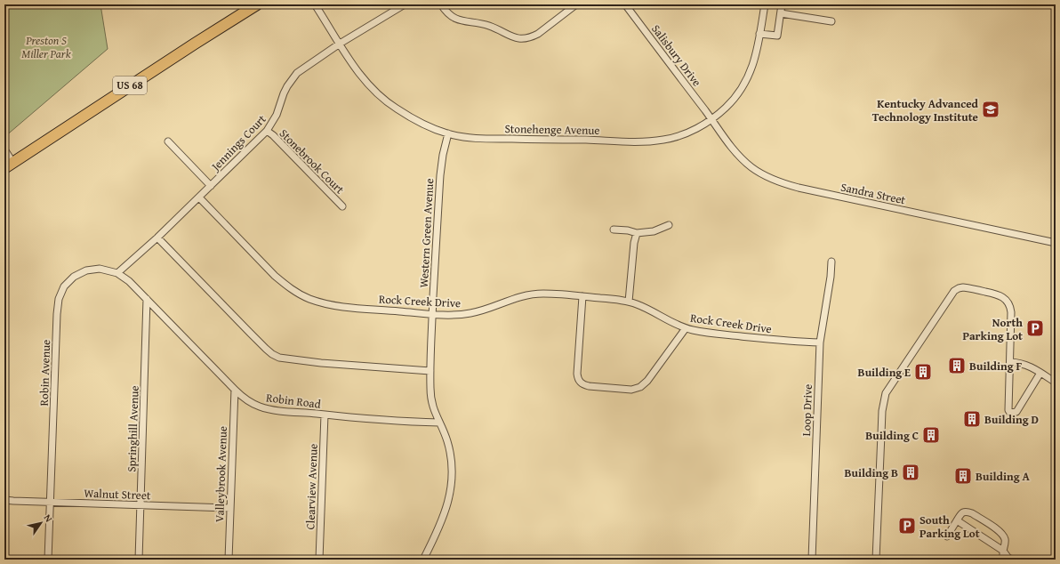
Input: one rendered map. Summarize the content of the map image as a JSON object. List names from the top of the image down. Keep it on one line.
{"streets":{"main road":["US 68"],"street":["Salisbury Drive","Stonehenge Avenue","Jennings Court","Stonebrook Court","Sandra Street","Western Green Avenue","Rock Creek Drive","Robin Avenue","Robin Road","Loop Drive","Springhill Avenue","Valleybrook Avenue","Clearview Avenue","Walnut Street"]},"crossings":[["Salisbury Drive","Stonehenge Avenue"],["Salisbury Drive","Sandra Street"],["Stonehenge Avenue","Jennings Court"],["Stonehenge Avenue","Sandra Street"],["Stonehenge Avenue","Western Green Avenue"],["Jennings Court","Stonebrook Court"],["Jennings Court","Rock Creek Drive"],["Jennings Court","Robin Avenue"],["Western Green Avenue","Rock Creek Drive"],["Western Green Avenue","Robin Road"],["Rock Creek Drive","Loop Drive"],["Robin Avenue","Robin Road"],["Robin Avenue","Springhill Avenue"],["Robin Avenue","Walnut Street"],["Robin Road","Springhill Avenue"],["Robin Road","Valleybrook Avenue"],["Robin Road","Clearview Avenue"],["Springhill Avenue","Walnut Street"],["Valleybrook Avenue","Walnut Street"]],"parks":["Preston S Miller Park"],"places":{"school or university":["Kentucky Advanced Technology Institute"],"parking":["North Parking Lot","South Parking Lot"],"building":["Building F","Building E","Building D","Building C","Building B","Building A"]},"north":"top right"}
